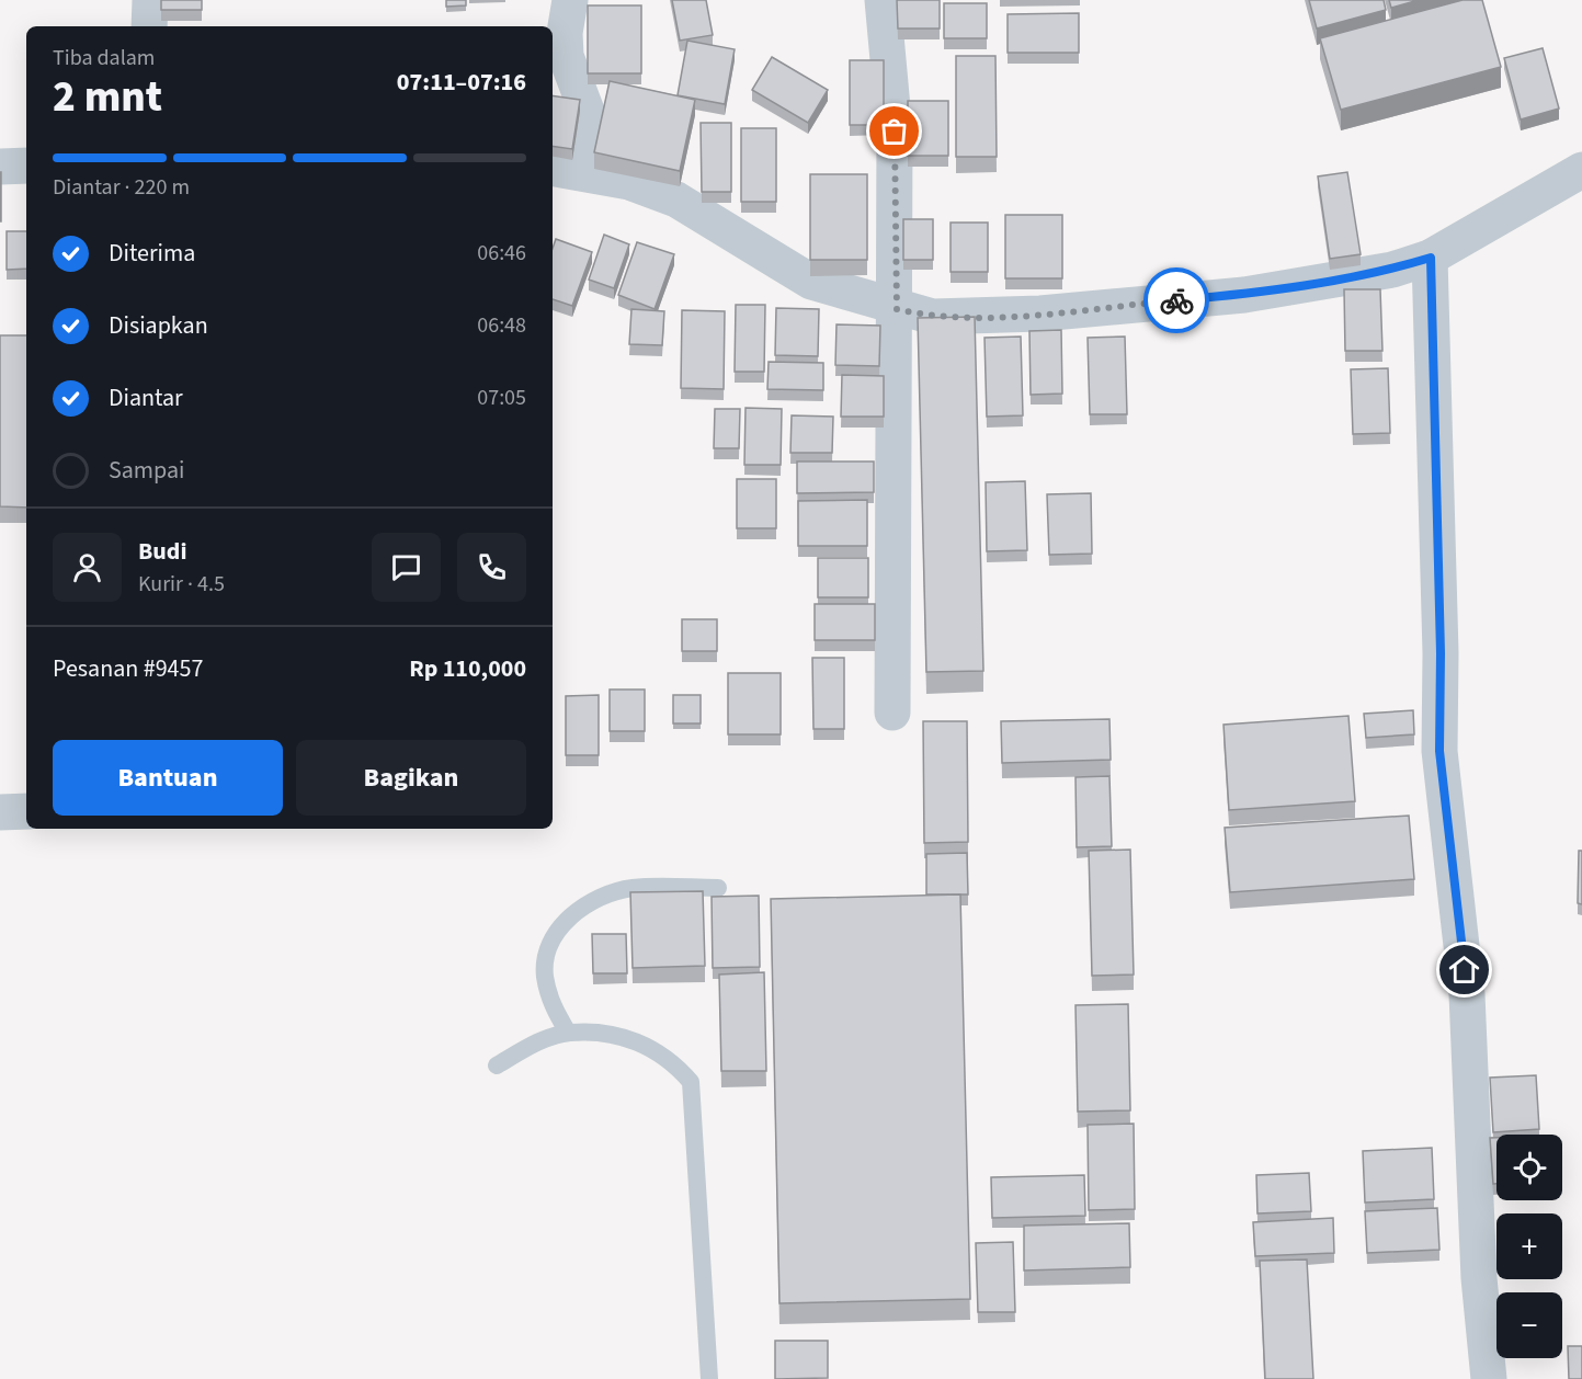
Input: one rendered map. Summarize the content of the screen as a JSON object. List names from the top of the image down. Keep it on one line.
{"page":{"heading":["2 mnt","Tiba dalam","07:11–07:16"],"panel":["Budi","Kurir · 4.5","Pesanan #9457","Rp 110,000"],"bar":"Diantar · 220 m","list":[["Diterima","06:46"],["Disiapkan","06:48"],["Diantar","07:05"],"Sampai"],"buttons":["Bantuan","Bagikan"],"map_buttons":["+","−"]}}
